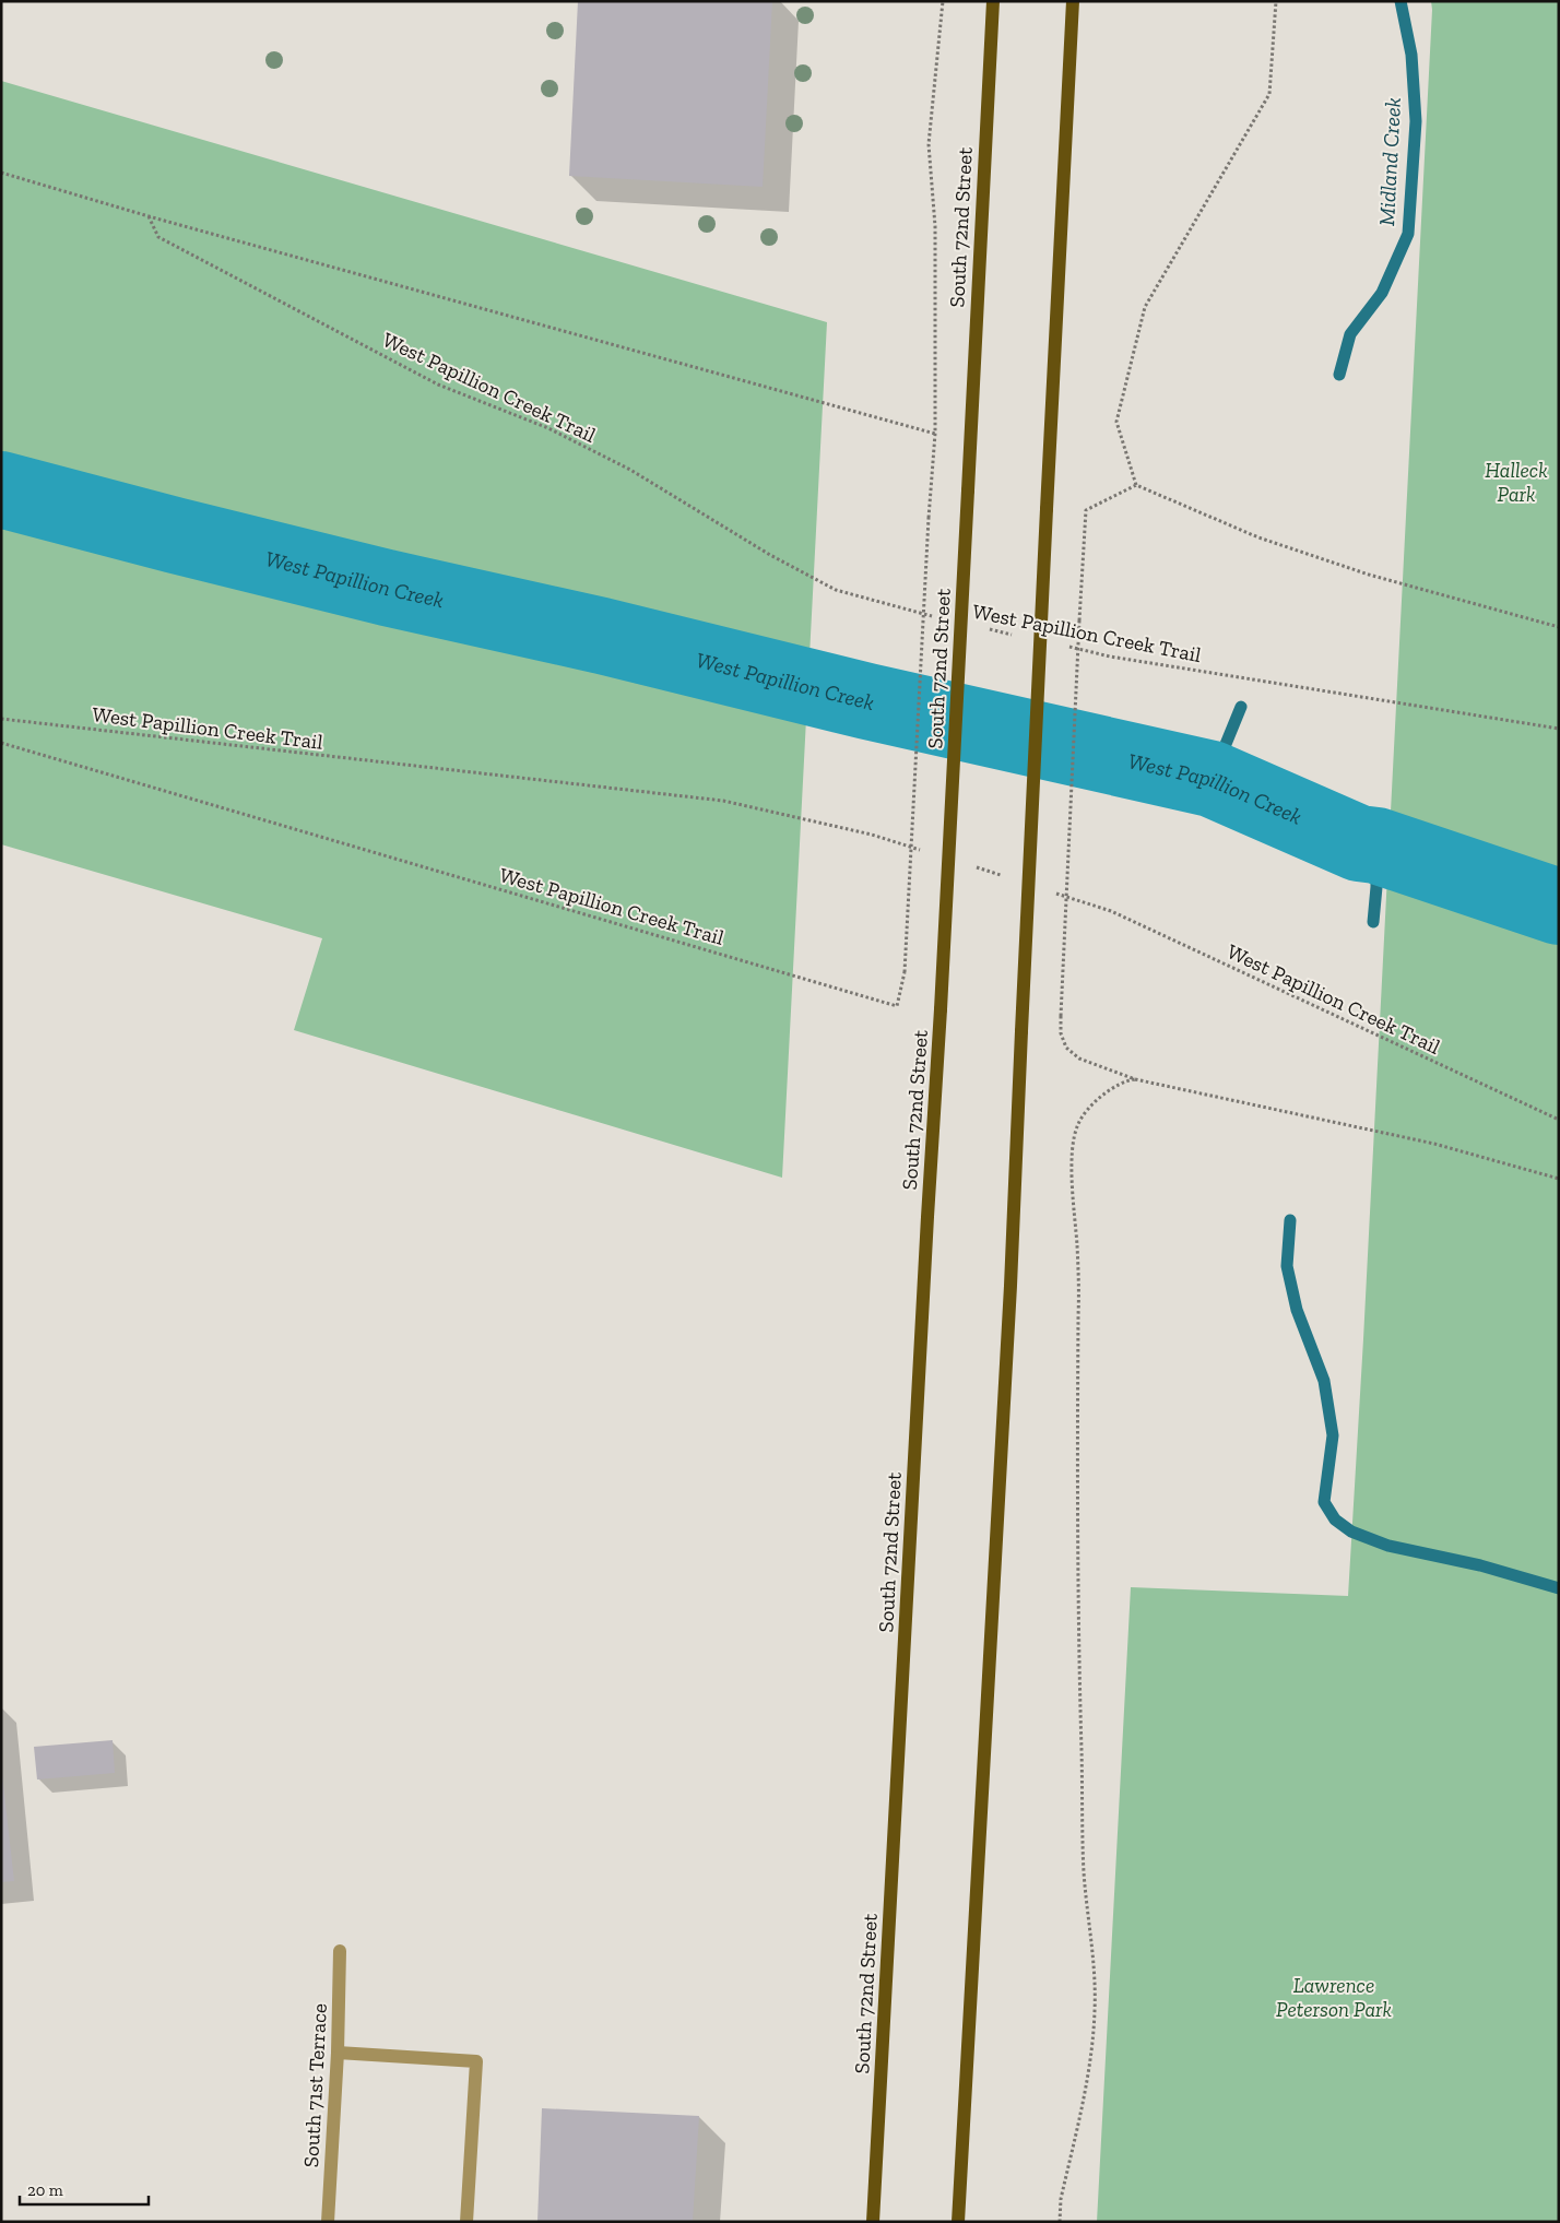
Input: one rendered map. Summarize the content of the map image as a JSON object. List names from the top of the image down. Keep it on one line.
{"streets":{"main road":["South 72nd Street"],"street":["South 71st Terrace"],"path":["West Papillion Creek Trail"]},"water":["Midland Creek","West Papillion Creek"],"parks":["Halleck Park","Lawrence Peterson Park"],"scale_bar":"20 m"}
